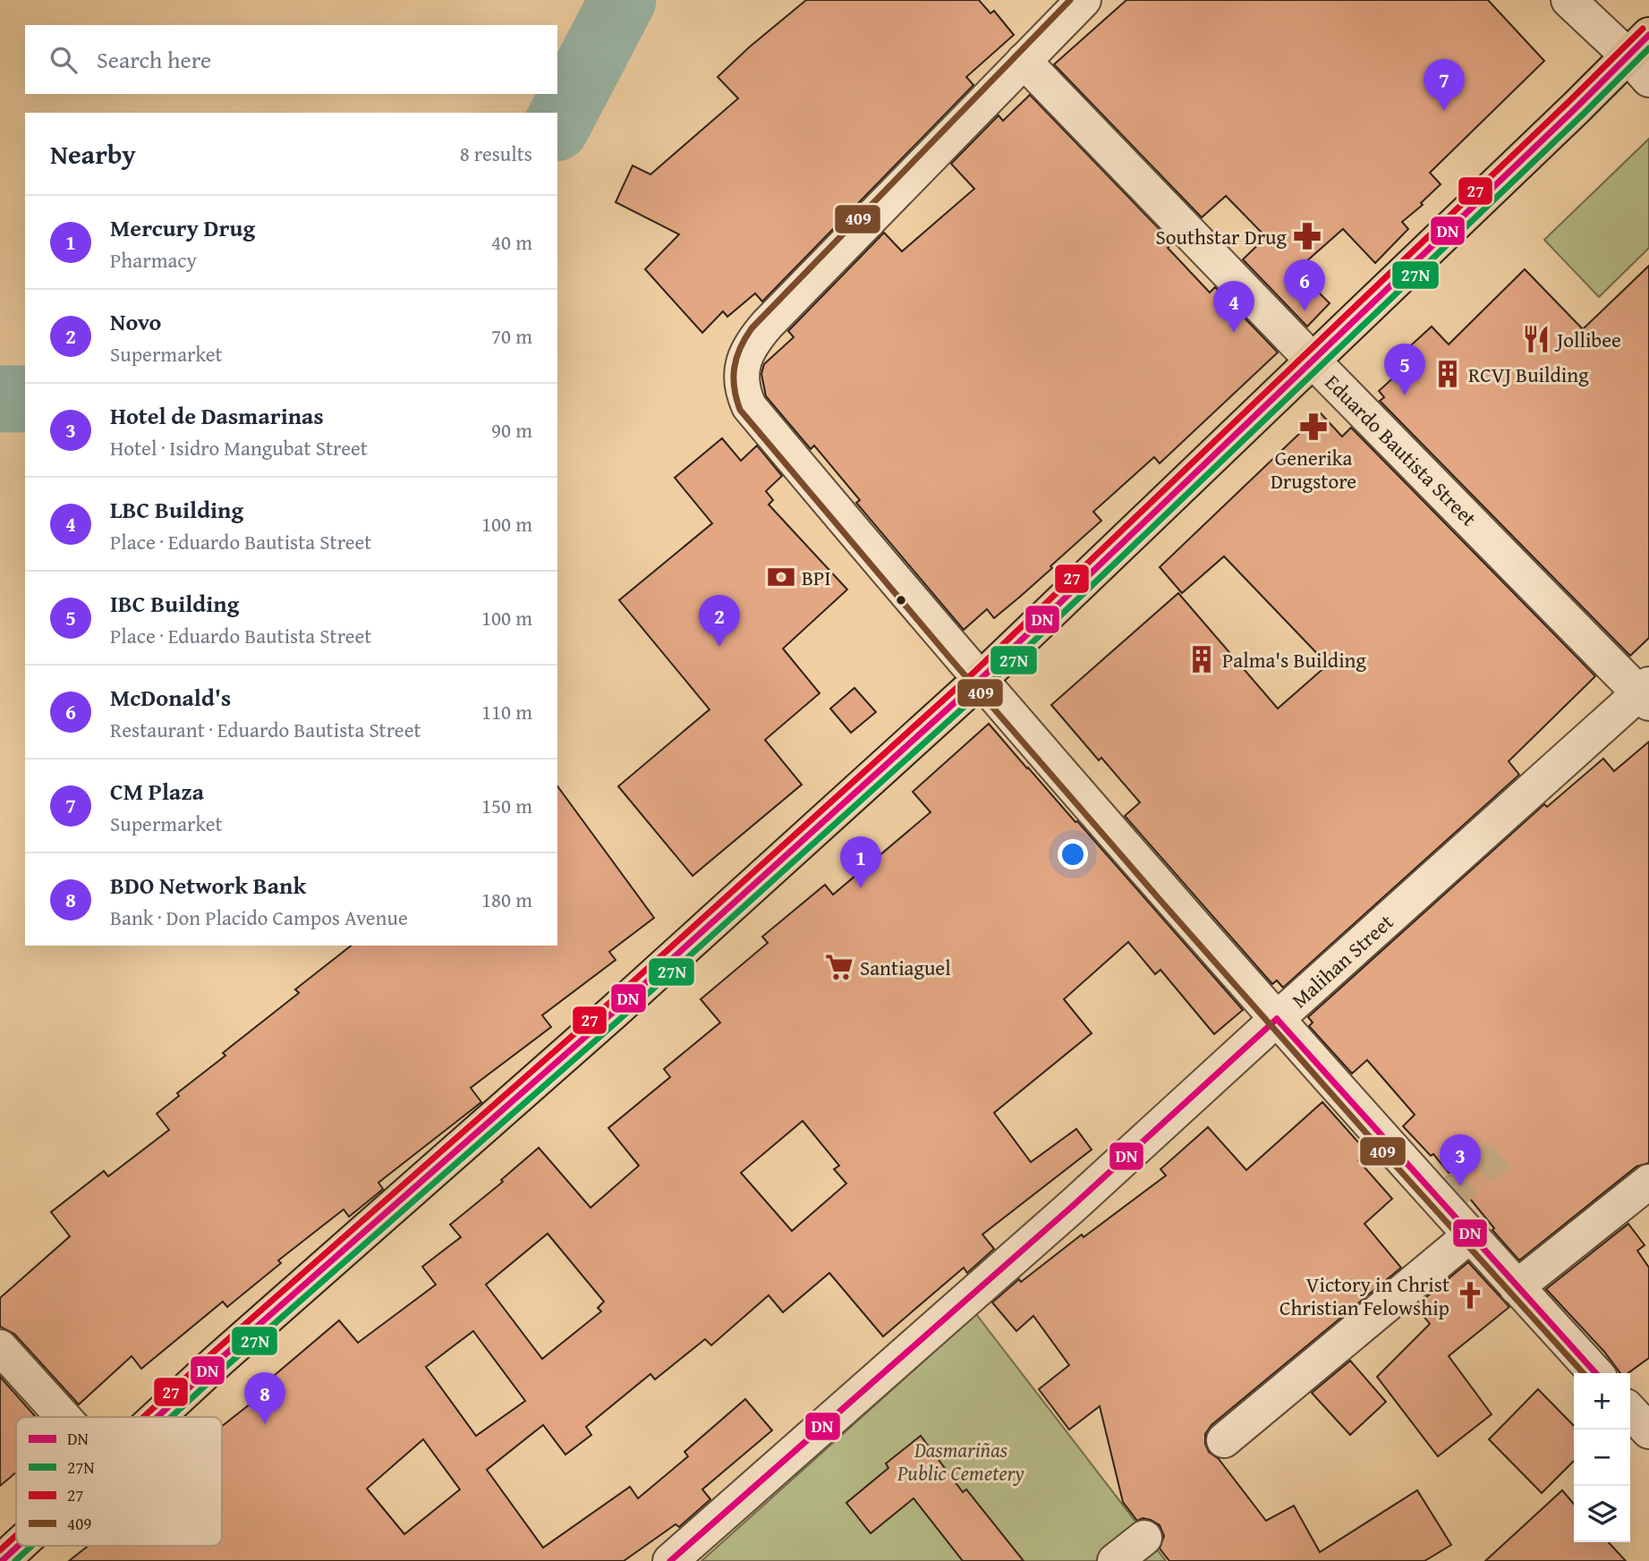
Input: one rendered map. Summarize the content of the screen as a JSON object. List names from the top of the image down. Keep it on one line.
{"streets":{"street":["Eduardo Bautista Street","Malihan Street"]},"crossings":[["Eduardo Bautista Street","Malihan Street"]],"parks":["Dasmariñas Public Cemetery"],"places":{"pharmacy":["Southstar Drug","Generika Drugstore"],"restaurant":["Jollibee"],"building":["RCVJ Building","Palma's Building"],"bank":["BPI"],"supermarket":["Santiaguel"],"church":["Victory in Christ Christian Felowship"]},"lines":["transit line 409","transit line 27","transit line DN","transit line 27N"],"legend":["DN","27N","27","409"],"page":{"search":"Search here","pins":["7","6","4","5","2","1","3","8"],"heading":["Nearby","8 results"],"list":[{"mark":"1","name":"Mercury Drug","note":"Pharmacy","value":"40 m"},{"mark":"2","name":"Novo","note":"Supermarket","value":"70 m"},{"mark":"3","name":"Hotel de Dasmarinas","note":"Hotel · Isidro Mangubat Street","value":"90 m"},{"mark":"4","name":"LBC Building","note":"Place · Eduardo Bautista Street","value":"100 m"},{"mark":"5","name":"IBC Building","note":"Place · Eduardo Bautista Street","value":"100 m"},{"mark":"6","name":"McDonald's","note":"Restaurant · Eduardo Bautista Street","value":"110 m"},{"mark":"7","name":"CM Plaza","note":"Supermarket","value":"150 m"},{"mark":"8","name":"BDO Network Bank","note":"Bank · Don Placido Campos Avenue","value":"180 m"}],"map_buttons":["+","−"]}}
